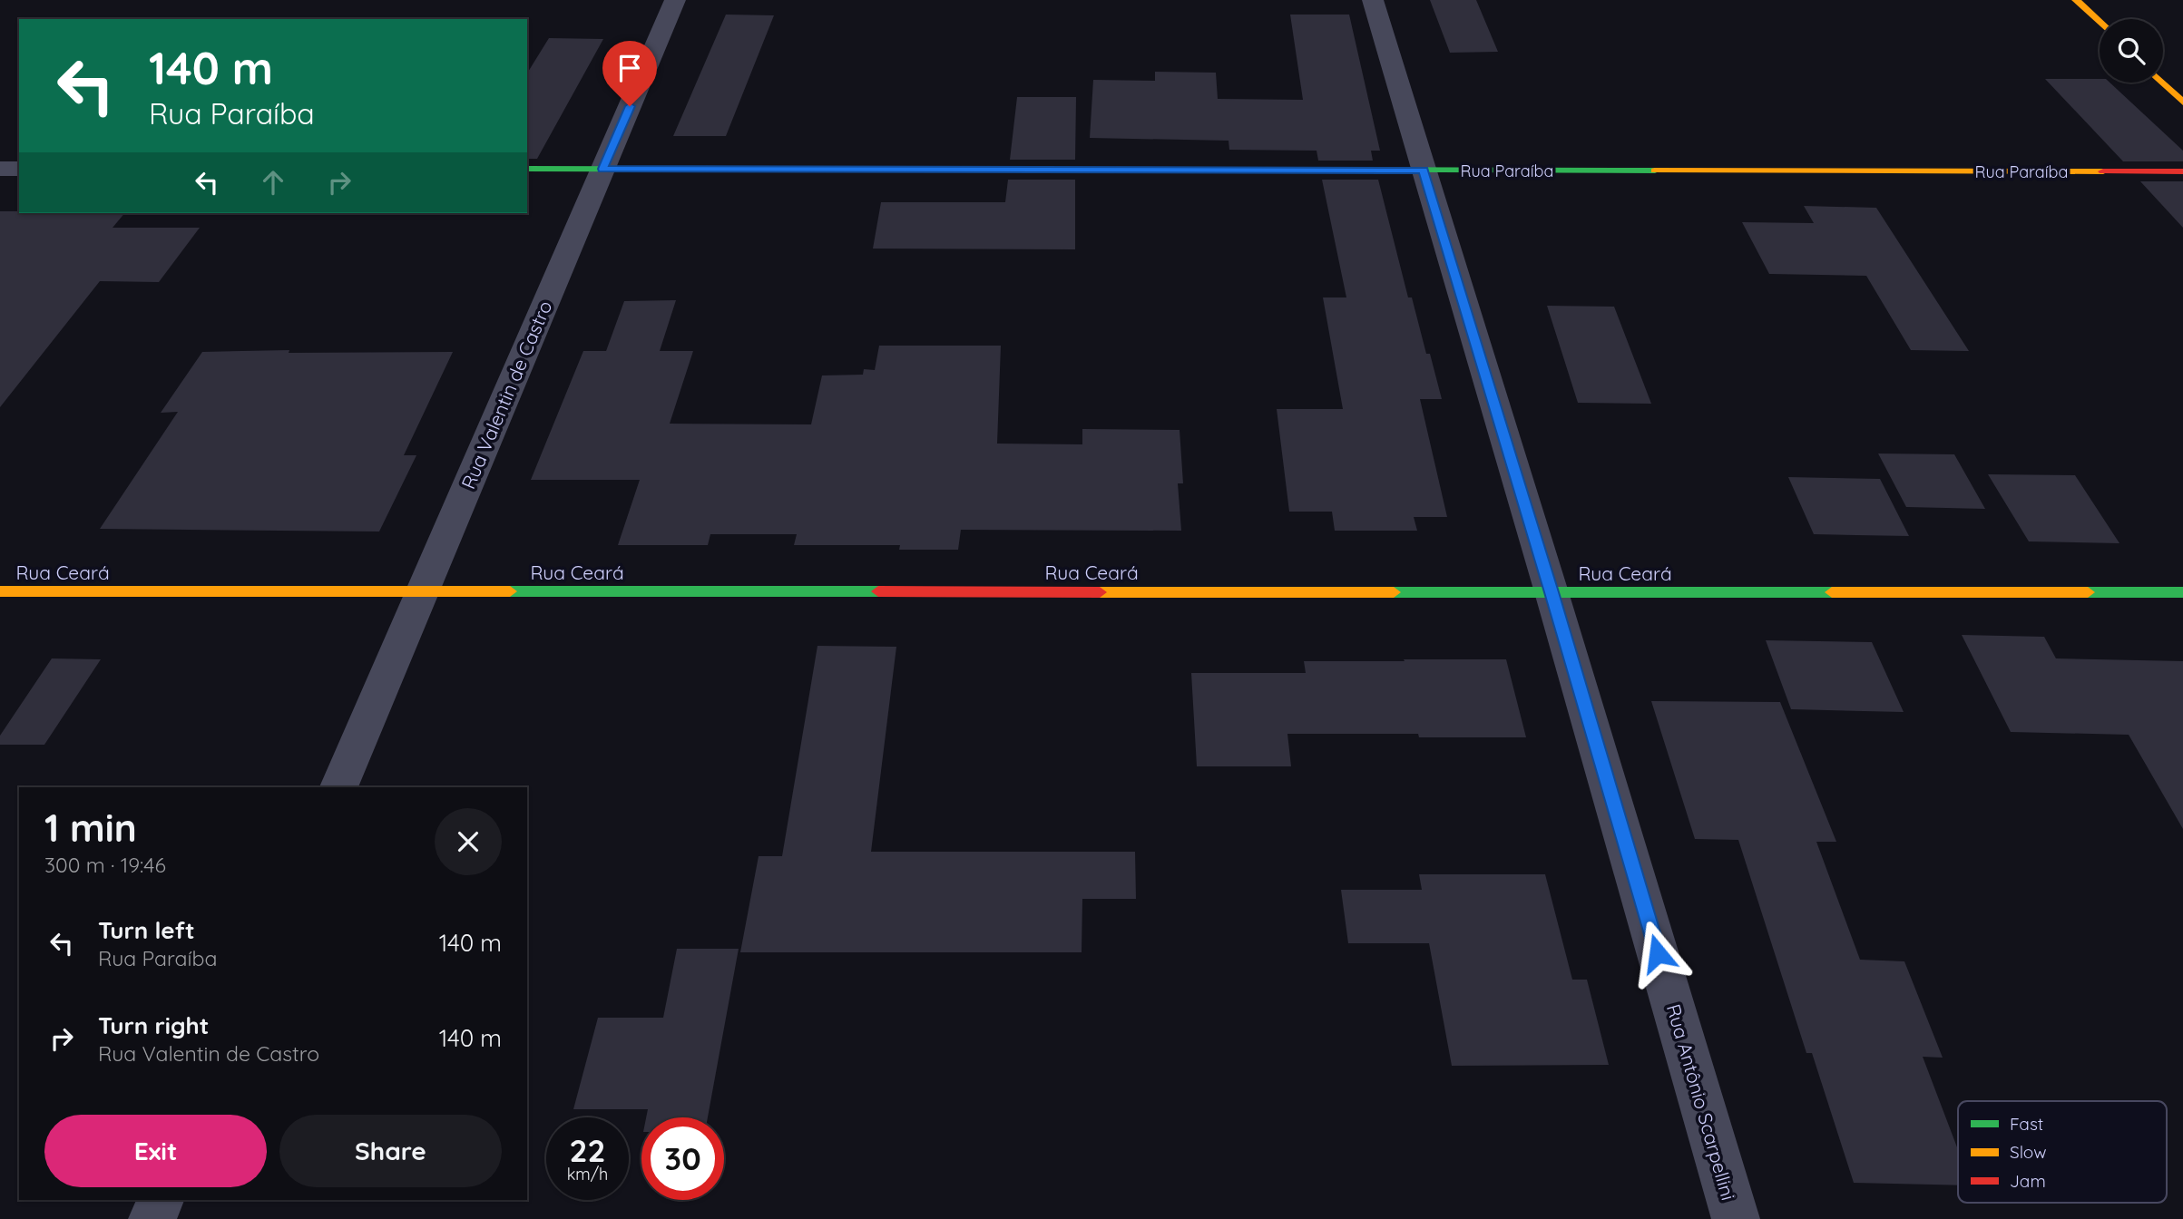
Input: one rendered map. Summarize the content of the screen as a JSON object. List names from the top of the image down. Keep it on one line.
{"streets":{"street":["Rua Paraíba","Rua Valentin de Castro","Rua Ceará","Rua Antônio Scarpellini"]},"crossings":[["Rua Paraíba","Rua Valentin de Castro"],["Rua Paraíba","Rua Antônio Scarpellini"],["Rua Valentin de Castro","Rua Ceará"],["Rua Ceará","Rua Antônio Scarpellini"]],"legend":["Fast","Slow","Jam"],"page":{"turn":["140 m","Rua Paraíba"],"heading":["1 min","300 m · 19:46"],"list":[{"name":"Turn left","note":"Rua Paraíba","value":"140 m"},{"name":"Turn right","note":"Rua Valentin de Castro","value":"140 m"}],"buttons":["Exit","Share"],"speed":"22 km/h","limit":"30"}}
